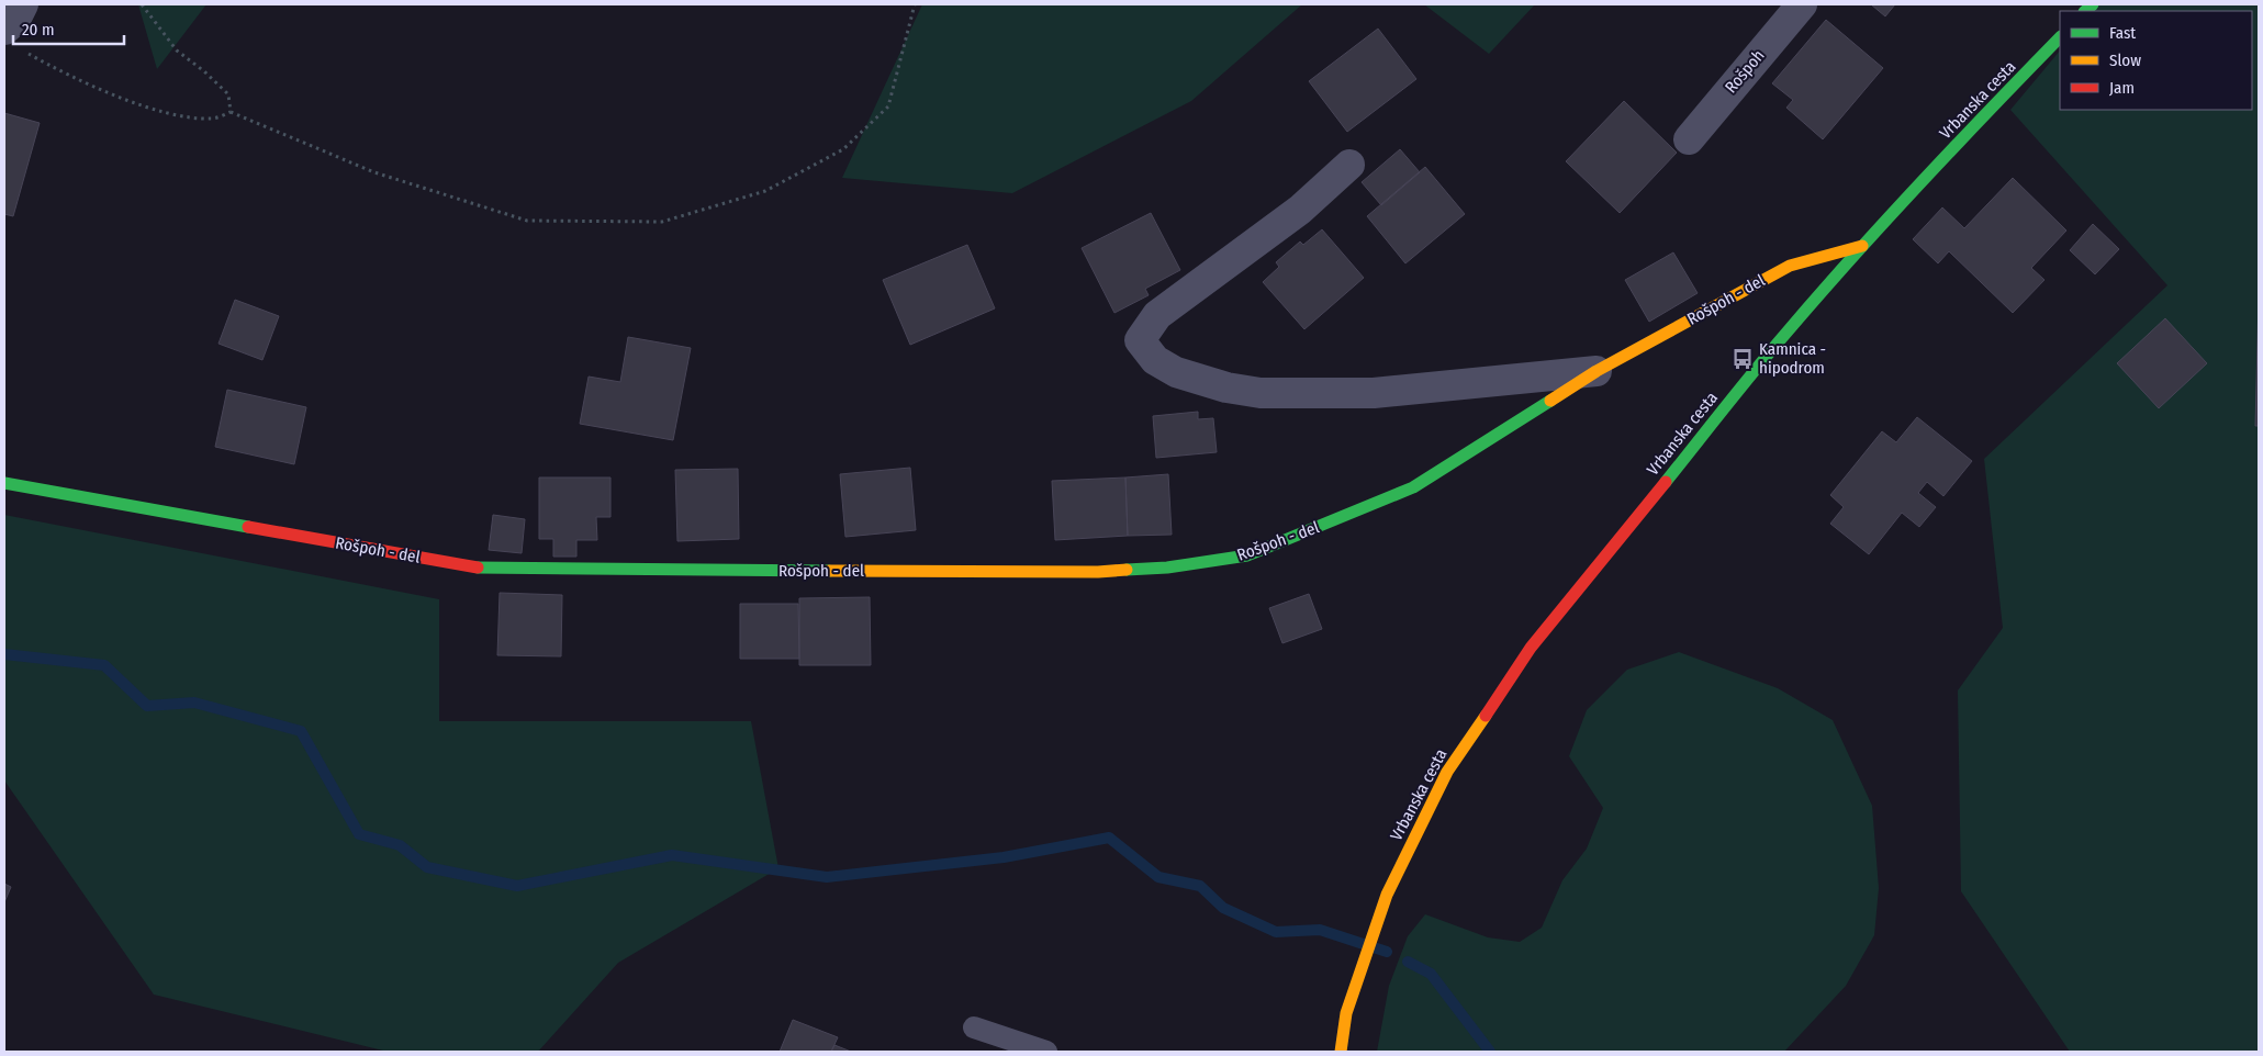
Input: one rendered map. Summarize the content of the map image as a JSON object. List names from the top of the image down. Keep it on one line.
{"streets":{"street":["Rošpoh","Vrbanska cesta","Rošpoh - del"]},"crossings":[["Vrbanska cesta","Rošpoh - del"]],"places":{"bus stop":["Kamnica - hipodrom"]},"legend":["Fast","Slow","Jam"],"scale_bar":"20 m"}
